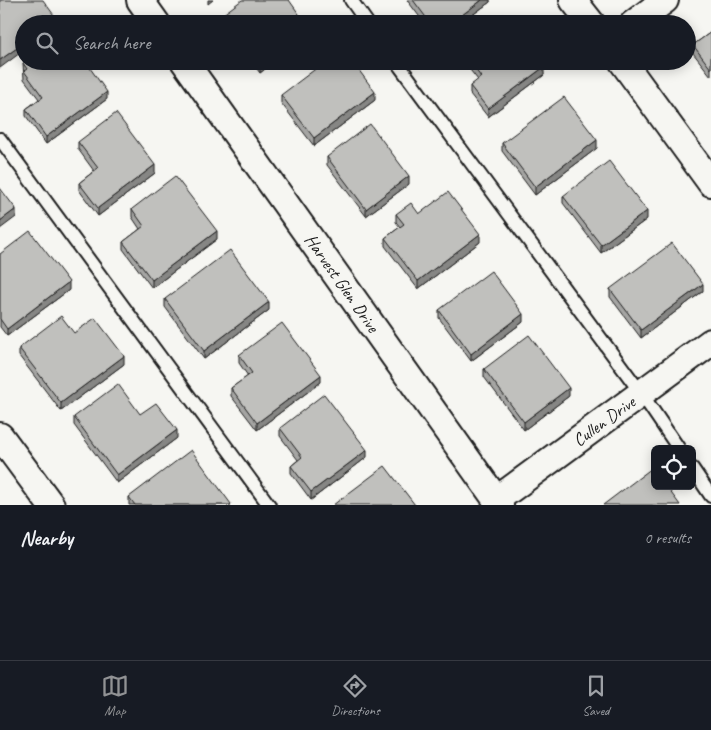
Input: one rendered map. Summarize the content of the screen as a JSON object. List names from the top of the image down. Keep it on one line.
{"streets":{"street":["Harvest Glen Drive","Cullen Drive"]},"crossings":[["Harvest Glen Drive","Cullen Drive"]],"page":{"search":"Search here","heading":["Nearby","0 results"],"nav":["Map","Directions","Saved"]}}
